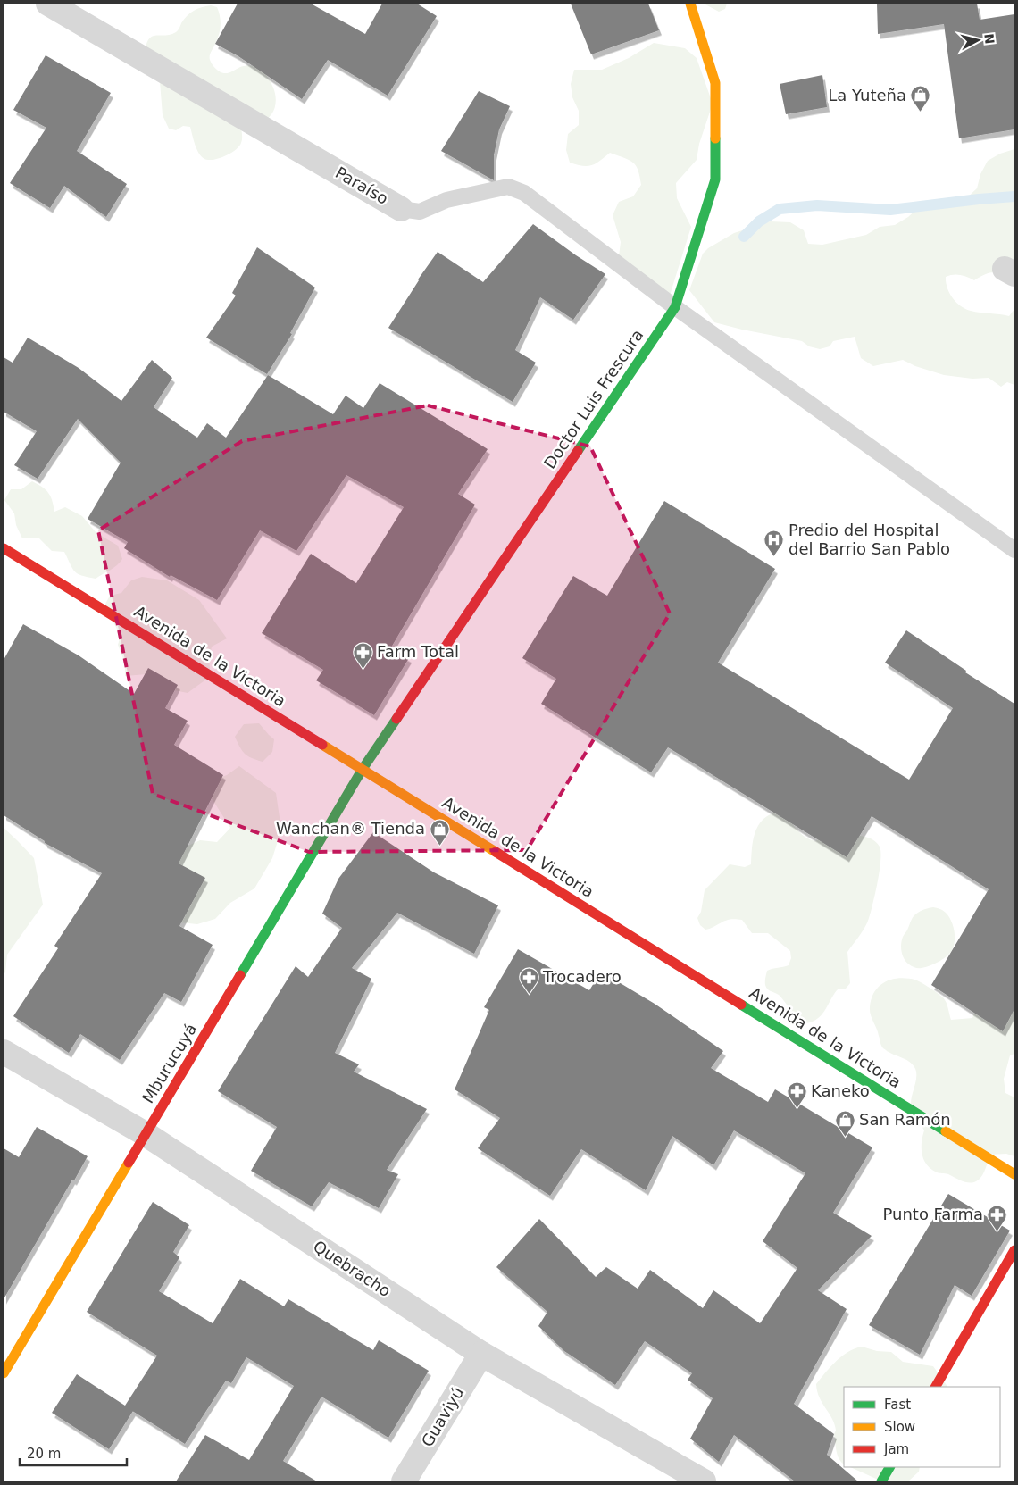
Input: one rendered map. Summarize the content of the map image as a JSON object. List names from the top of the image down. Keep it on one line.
{"streets":{"street":["Paraíso","Doctor Luis Frescura","Avenida de la Victoria","Mburucuyá","Quebracho","Guaviyú"]},"crossings":[["Paraíso","Doctor Luis Frescura"],["Doctor Luis Frescura","Avenida de la Victoria"],["Doctor Luis Frescura","Mburucuyá"],["Avenida de la Victoria","Mburucuyá"],["Mburucuyá","Quebracho"],["Quebracho","Guaviyú"]],"places":{"shop":["La Yuteña","Wanchan® Tienda","San Ramón"],"hospital":["Predio del Hospital del Barrio San Pablo"],"pharmacy":["Farm Total","Trocadero","Kaneko","Punto Farma"]},"legend":["Fast","Slow","Jam"],"scale_bar":"20 m","north":"right"}
